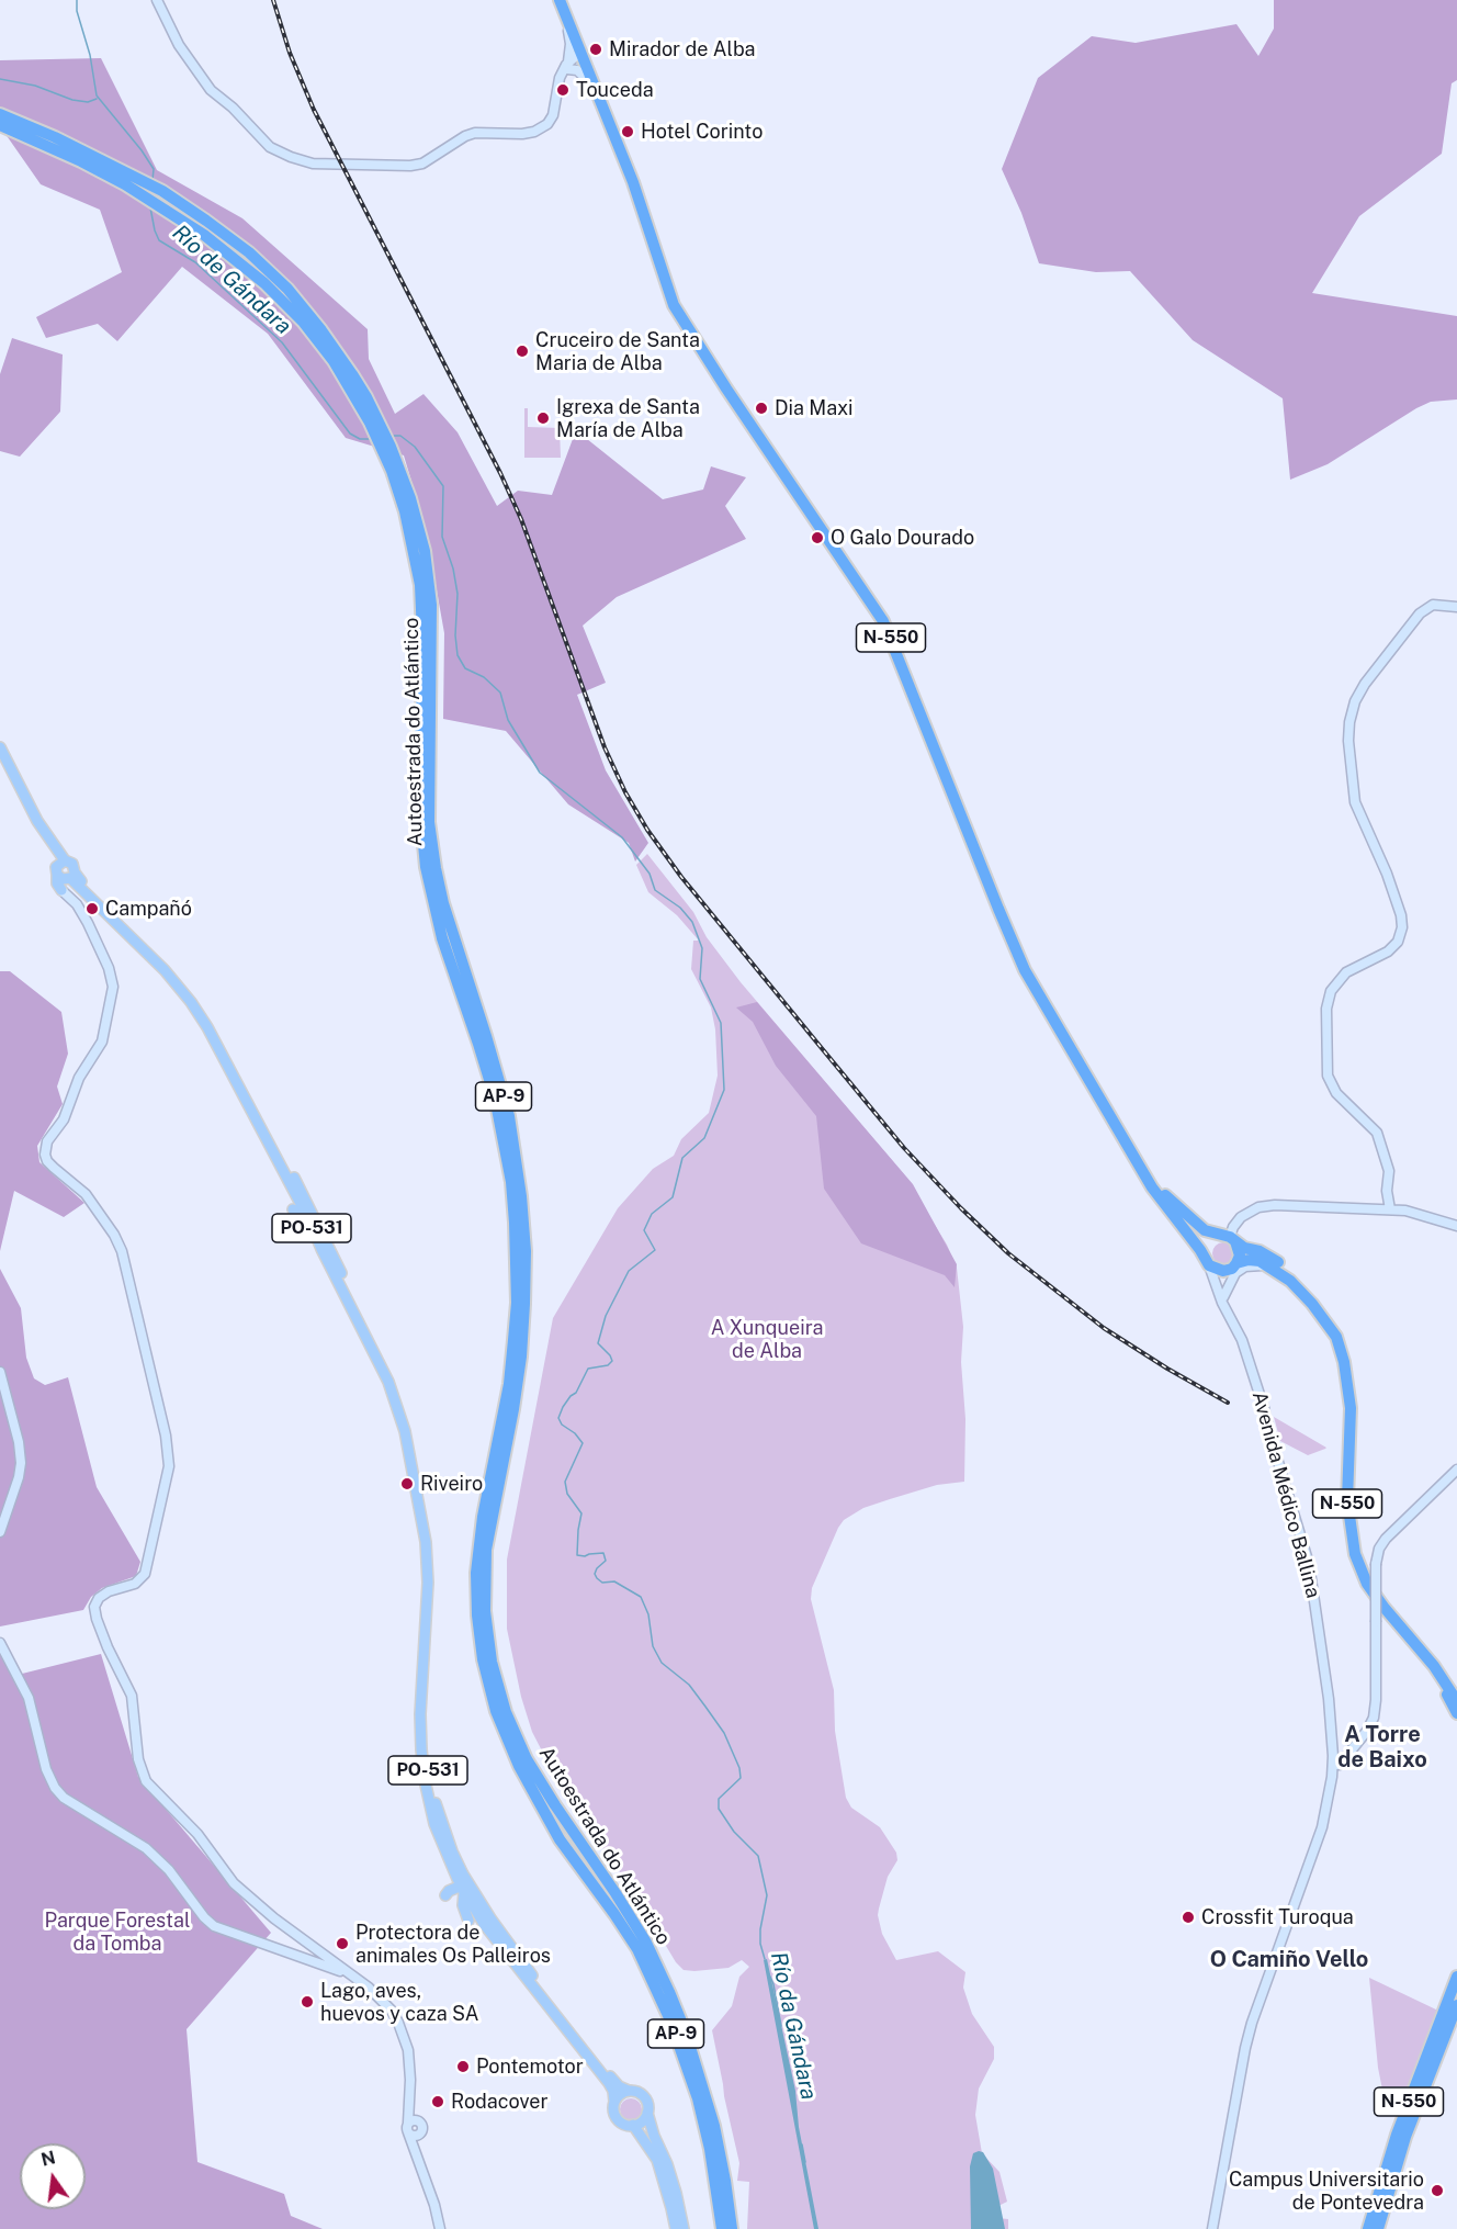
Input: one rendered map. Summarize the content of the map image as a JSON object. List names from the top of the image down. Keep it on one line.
{"streets":{"highway":["N-550","Autoestrada do Atlántico","AP-9"],"main road":["PO-531"],"street":["Avenida Médico Ballina"]},"crossings":[["N-550","Avenida Médico Ballina"]],"districts":["A Torre de Baixo","O Camiño Vello"],"water":["Río de Gándara","Río da Gándara"],"parks":["A Xunqueira de Alba","Parque Forestal da Tomba"],"places":["Mirador de Alba","Touceda","Hotel Corinto","Cruceiro de Santa Maria de Alba","Dia Maxi","Igrexa de Santa María de Alba","O Galo Dourado","Campañó","Riveiro","Crossfit Turoqua","Protectora de animales Os Palleiros","Lago, aves, huevos y caza SA","Pontemotor","Rodacover","Campus Universitario de Pontevedra"],"north":"top"}
